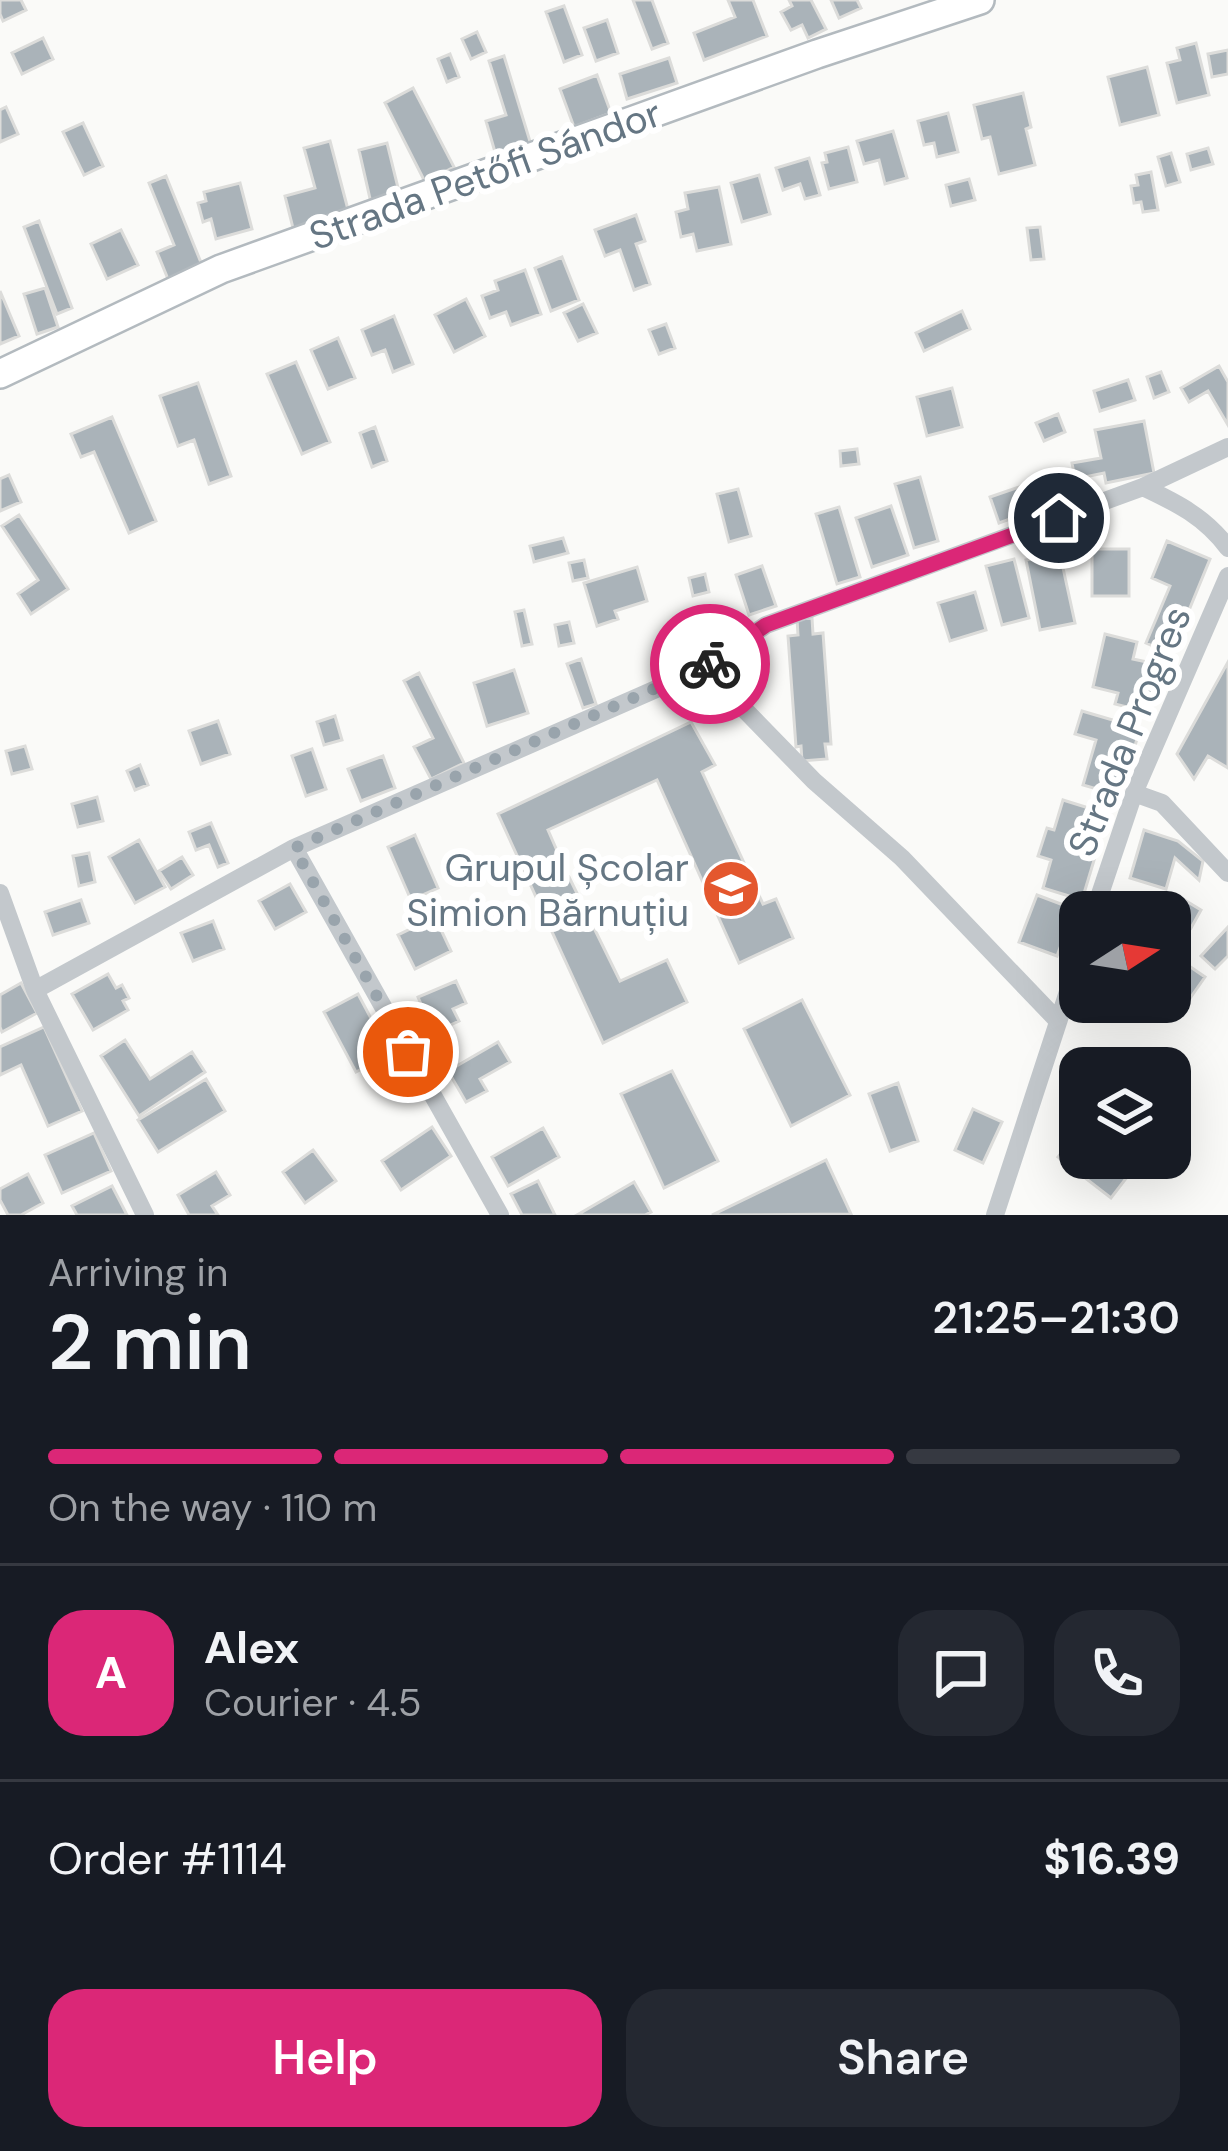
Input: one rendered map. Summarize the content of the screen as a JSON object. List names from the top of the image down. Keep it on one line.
{"streets":{"main road":["Strada Petőfi Sándor"],"street":["Strada Progres"]},"places":{"school or university":["Grupul Școlar Simion Bărnuțiu"]},"north":"right","page":{"heading":["2 min","Arriving in","21:25–21:30"],"panel":["Alex","Courier · 4.5","Order #1114","$16.39"],"bar":"On the way · 110 m","round":"A","buttons":["Help","Share"]}}
